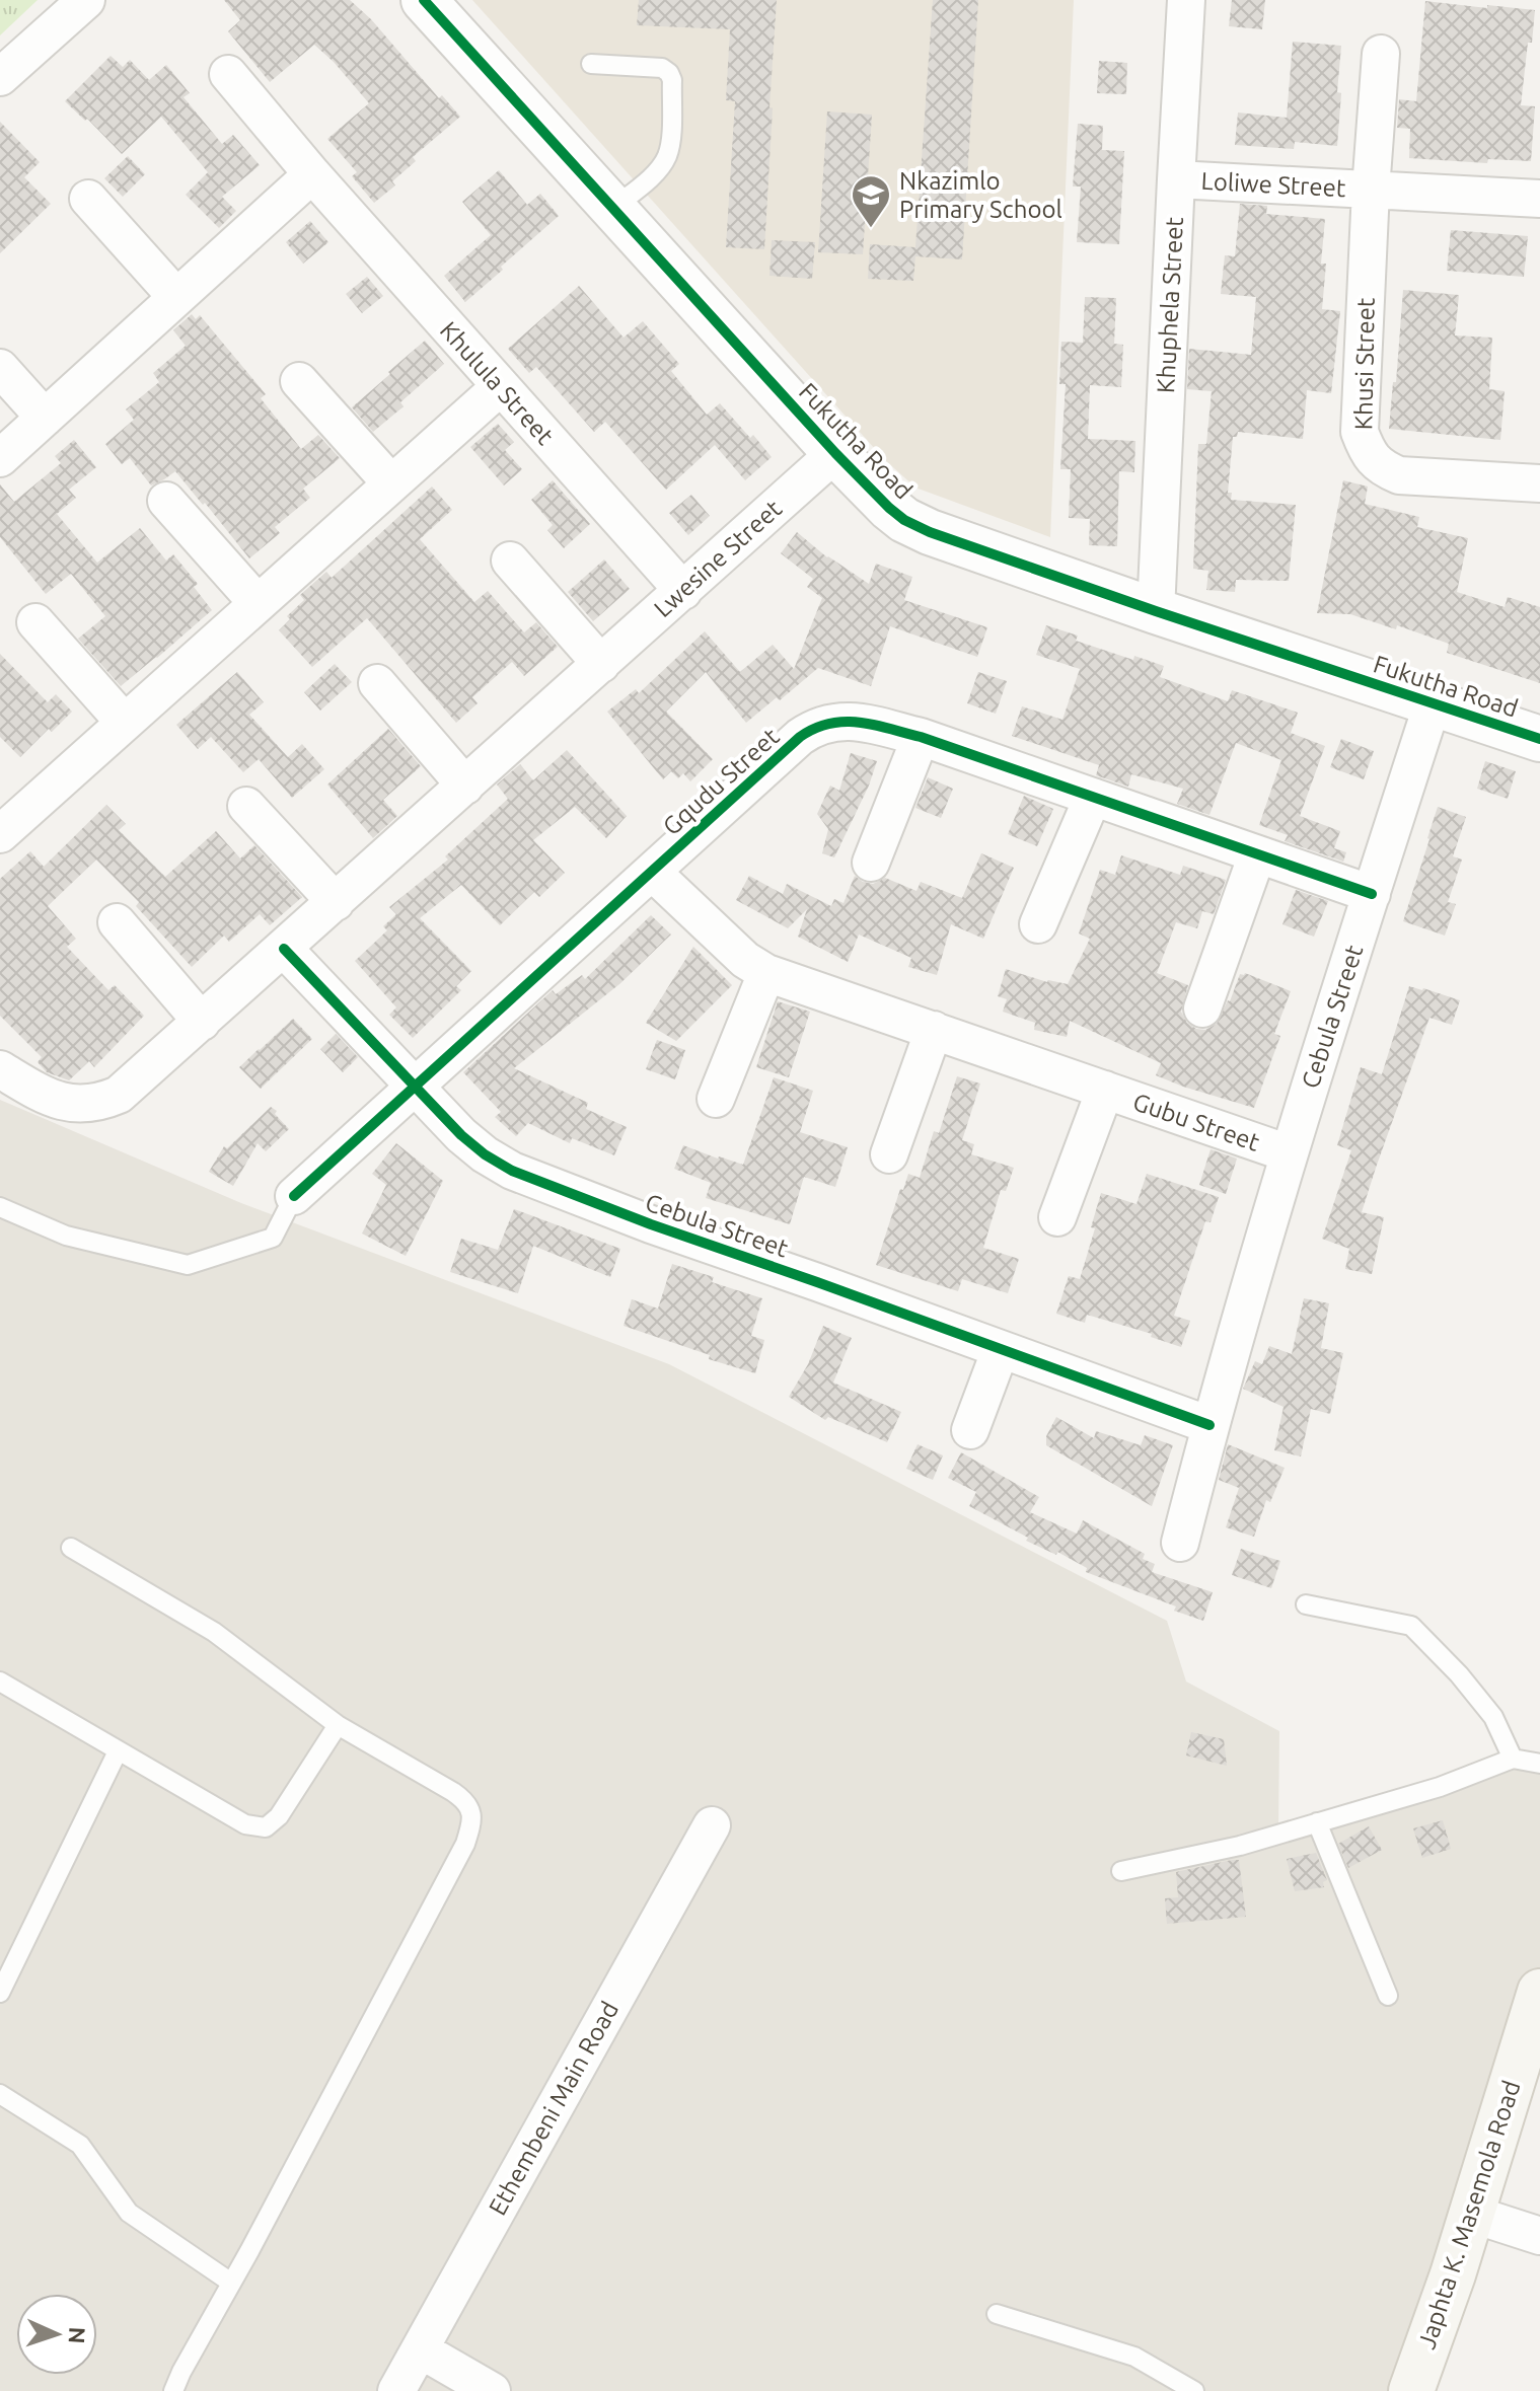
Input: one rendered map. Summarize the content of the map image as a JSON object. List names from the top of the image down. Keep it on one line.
{"streets":{"main road":["Japhta K. Masemola Road"],"street":["Loliwe Street","Khuphela Street","Khusi Street","Khulula Street","Fukutha Road","Lwesine Street","Gqudu Street","Cebula Street","Gubu Street","Ethembeni Main Road"]},"crossings":[["Loliwe Street","Khuphela Street"],["Loliwe Street","Khusi Street"],["Khuphela Street","Fukutha Road"],["Khulula Street","Lwesine Street"],["Fukutha Road","Lwesine Street"],["Fukutha Road","Cebula Street"],["Lwesine Street","Cebula Street"],["Gqudu Street","Cebula Street"],["Gqudu Street","Gubu Street"],["Cebula Street","Gubu Street"]],"places":{"school or university":["Nkazimlo Primary School"]},"north":"right"}
